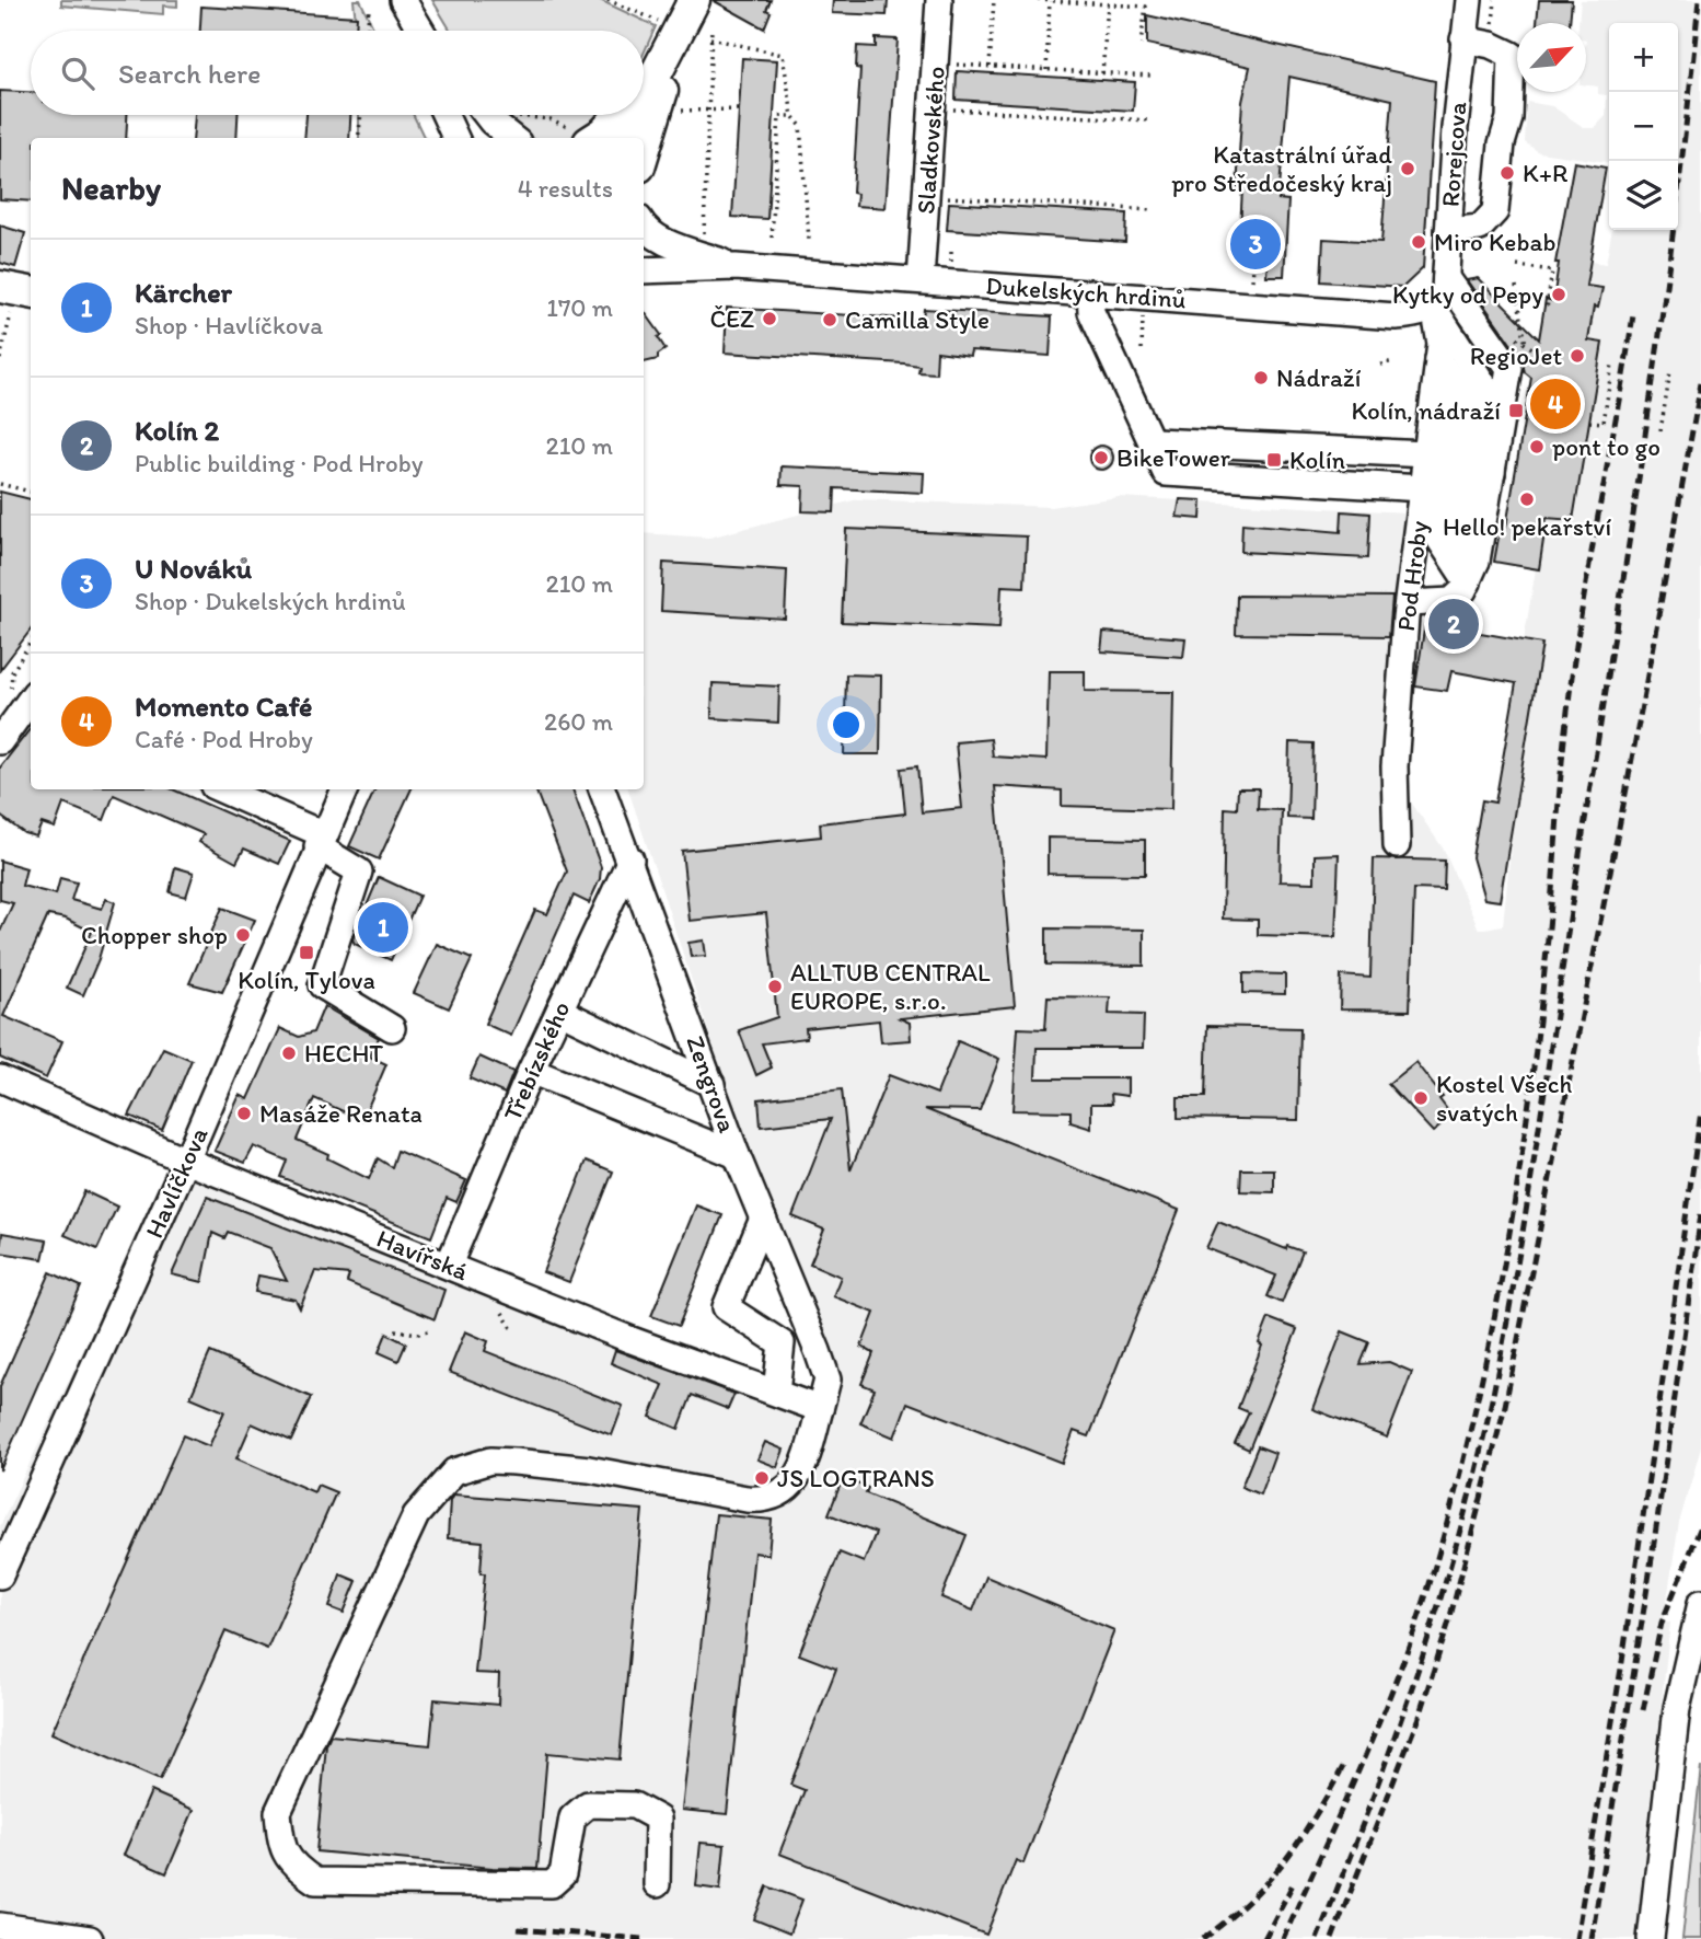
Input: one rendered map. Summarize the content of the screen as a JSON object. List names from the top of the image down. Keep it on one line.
{"streets":{"street":["Sladkovského","Rorejcova","Dukelských hrdinů","Pod Hroby","Třebízského","Zengrova","Havlíčkova","Havířská"]},"crossings":[["Sladkovského","Dukelských hrdinů"],["Rorejcova","Dukelských hrdinů"],["Rorejcova","Pod Hroby"],["Dukelských hrdinů","Pod Hroby"],["Třebízského","Zengrova"],["Třebízského","Havířská"],["Zengrova","Havířská"],["Havlíčkova","Havířská"]],"places":{"other":["Katastrální úřad pro Středočeský kraj","K+R","Miro Kebab","Kytky od Pepy","ČEZ","Camilla Style","RegioJet","Nádraží","pont to go","BikeTower","Hello! pekařství","Chopper shop","ALLTUB CENTRAL EUROPE, s.r.o.","HECHT","Kostel Všech svatých","Masáže Renata","JS LOGTRANS"],"transit":["Kolín, nádraží","Kolín","Kolín, Tylova"]},"north":"top right","page":{"map_buttons":["+","−"],"search":"Search here","heading":["Nearby","4 results"],"pins":["3","4","2","1"],"list":[{"mark":"1","name":"Kärcher","note":"Shop · Havlíčkova","value":"170 m"},{"mark":"2","name":"Kolín 2","note":"Public building · Pod Hroby","value":"210 m"},{"mark":"3","name":"U Nováků","note":"Shop · Dukelských hrdinů","value":"210 m"},{"mark":"4","name":"Momento Café","note":"Café · Pod Hroby","value":"260 m"}]}}
